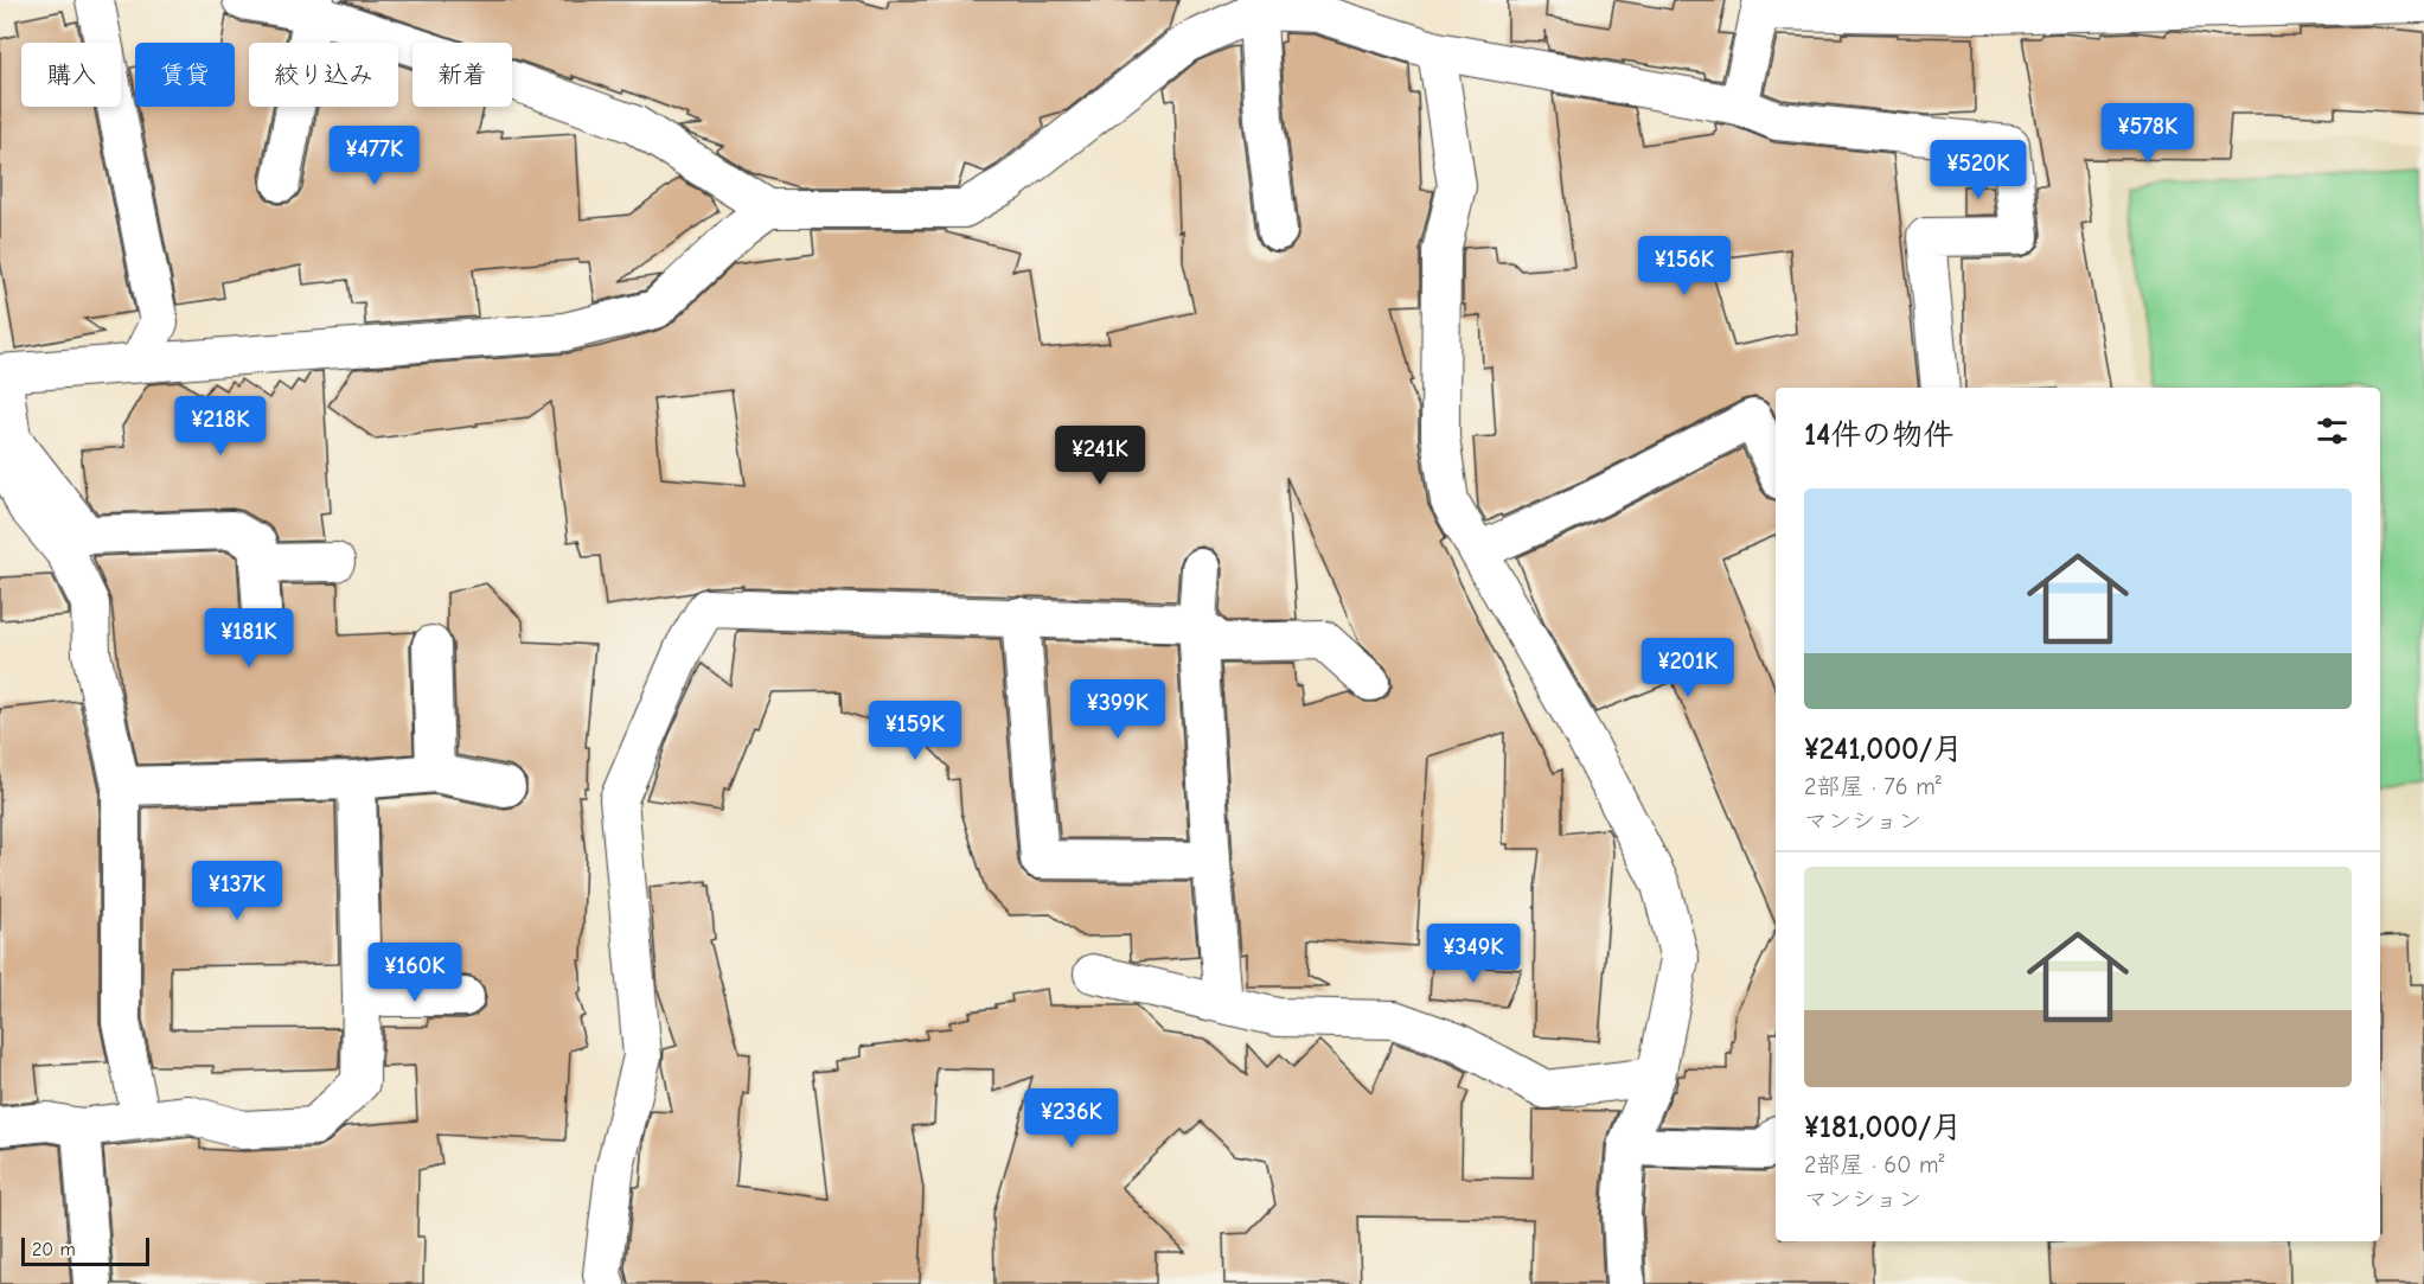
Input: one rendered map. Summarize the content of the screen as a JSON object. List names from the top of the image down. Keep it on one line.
{"scale_bar":"20 m","page":{"chip":["購入","賃貸","絞り込み","新着"],"price":["¥578K","¥477K","¥520K","¥156K","¥218K","¥241K","¥181K","¥201K","¥399K","¥159K","¥137K","¥349K","¥160K","¥236K"],"heading":"14件の物件","list":[{"name":"¥241,000/月","note":"2部屋 · 76 m² · マンション"},{"name":"¥181,000/月","note":"2部屋 · 60 m² · マンション"}],"scale":"20 m"}}
